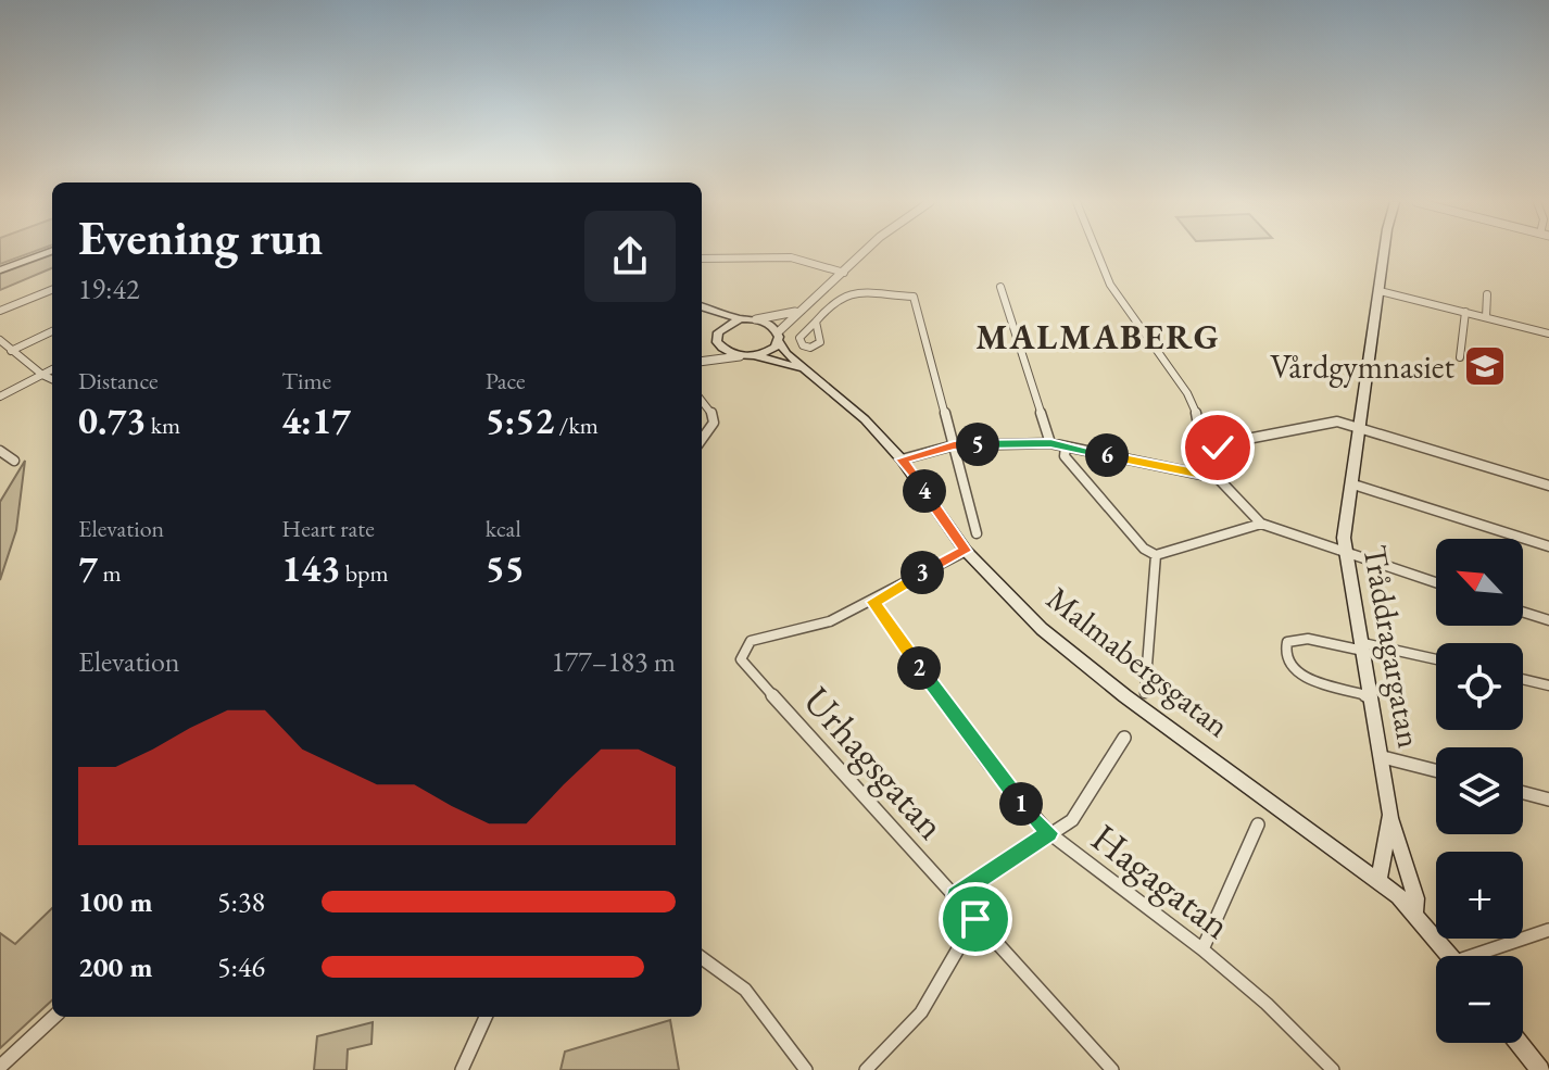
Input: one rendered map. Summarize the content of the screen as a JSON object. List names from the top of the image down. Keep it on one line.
{"streets":{"main road":["Tråddragargatan","Malmabergsgatan"],"street":["Urhagsgatan","Hagagatan"]},"crossings":[["Tråddragargatan","Malmabergsgatan"],["Urhagsgatan","Hagagatan"]],"districts":["MALMABERG"],"places":{"school or university":["Vårdgymnasiet"]},"north":"top left","page":{"heading":["Evening run","19:42"],"stats":[["Distance","0.73 km"],["Time","4:17"],["Pace","5:52 /km"],["Elevation","7 m"],["Heart rate","143 bpm"],["kcal","55"]],"pins":["5","6","4","3","2","1"],"map_buttons":["+","−"],"chart":["Elevation","177–183 m"],"list":[{"name":"100 m","note":"5:38"},{"name":"200 m","note":"5:46"}]}}
